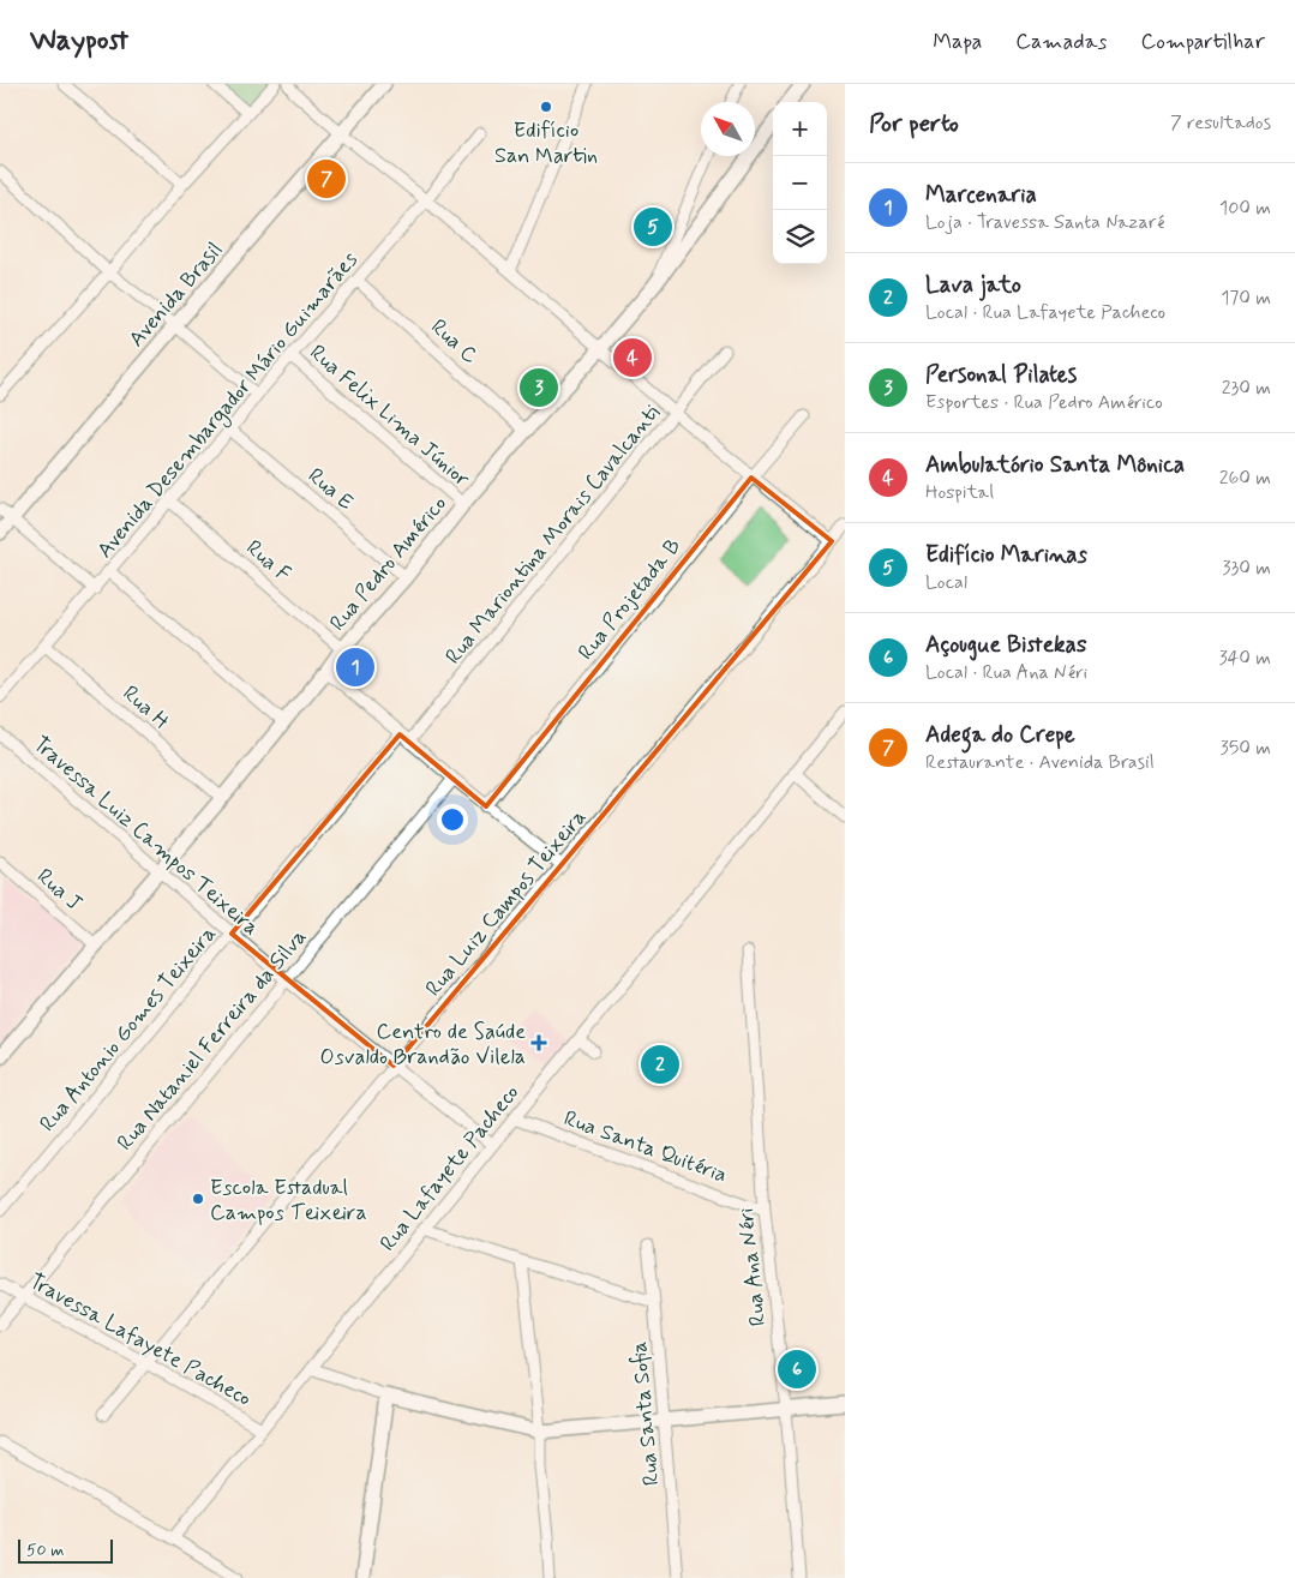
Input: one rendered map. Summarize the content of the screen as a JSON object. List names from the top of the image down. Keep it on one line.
{"streets":{"street":["Avenida Brasil","Rua C","Avenida Desembargador Mário Guimarães","Rua Felix Lima Júnior","Rua E","Rua Mariontina Morais Cavalcanti","Rua F","Rua Pedro Américo","Rua Projetada B","Rua H","Travessa Luiz Campos Teixeira","Rua J","Rua Luiz Campos Teixeira","Rua Antonio Gomes Teixeira","Rua Nataniel Ferreira da Silva","Rua Santa Quitéria","Rua Lafayete Pacheco","Rua Ana Néri","Travessa Lafayete Pacheco","Rua Santa Sofia"]},"crossings":[["Rua C","Avenida Desembargador Mário Guimarães"],["Rua C","Rua Pedro Américo"],["Avenida Desembargador Mário Guimarães","Rua Felix Lima Júnior"],["Avenida Desembargador Mário Guimarães","Rua E"],["Avenida Desembargador Mário Guimarães","Rua F"],["Avenida Desembargador Mário Guimarães","Rua H"],["Rua Felix Lima Júnior","Rua Pedro Américo"],["Rua E","Rua Pedro Américo"],["Rua Mariontina Morais Cavalcanti","Rua Antonio Gomes Teixeira"],["Rua F","Rua Pedro Américo"],["Rua Pedro Américo","Rua H"],["Rua Pedro Américo","Travessa Luiz Campos Teixeira"],["Rua Pedro Américo","Rua J"],["Travessa Luiz Campos Teixeira","Rua Luiz Campos Teixeira"],["Travessa Luiz Campos Teixeira","Rua Antonio Gomes Teixeira"],["Travessa Luiz Campos Teixeira","Rua Nataniel Ferreira da Silva"],["Travessa Luiz Campos Teixeira","Rua Lafayete Pacheco"],["Rua Luiz Campos Teixeira","Travessa Lafayete Pacheco"],["Rua Nataniel Ferreira da Silva","Travessa Lafayete Pacheco"],["Rua Santa Quitéria","Rua Lafayete Pacheco"],["Rua Santa Quitéria","Rua Ana Néri"],["Rua Lafayete Pacheco","Travessa Lafayete Pacheco"]],"places":{"other":["Edifício San Martin","Escola Estadual Campos Teixeira"],"health":["Centro de Saúde Osvaldo Brandão Vilela"]},"scale_bar":"50 m","north":"top left","page":{"header":"Waypost","nav":["Mapa","Camadas","Compartilhar"],"heading":["Por perto","7 resultados"],"map_buttons":["+","−"],"pins":["7","5","4","3","1","2","6"],"list":[{"mark":"1","name":"Marcenaria","note":"Loja · Travessa Santa Nazaré","value":"100 m"},{"mark":"2","name":"Lava jato","note":"Local · Rua Lafayete Pacheco","value":"170 m"},{"mark":"3","name":"Personal Pilates","note":"Esportes · Rua Pedro Américo","value":"230 m"},{"mark":"4","name":"Ambulatório Santa Mônica","note":"Hospital","value":"260 m"},{"mark":"5","name":"Edifício Marinas","note":"Local","value":"330 m"},{"mark":"6","name":"Açougue Bistekas","note":"Local · Rua Ana Néri","value":"340 m"},{"mark":"7","name":"Adega do Crepe","note":"Restaurante · Avenida Brasil","value":"350 m"}],"scale":"50 m"}}
